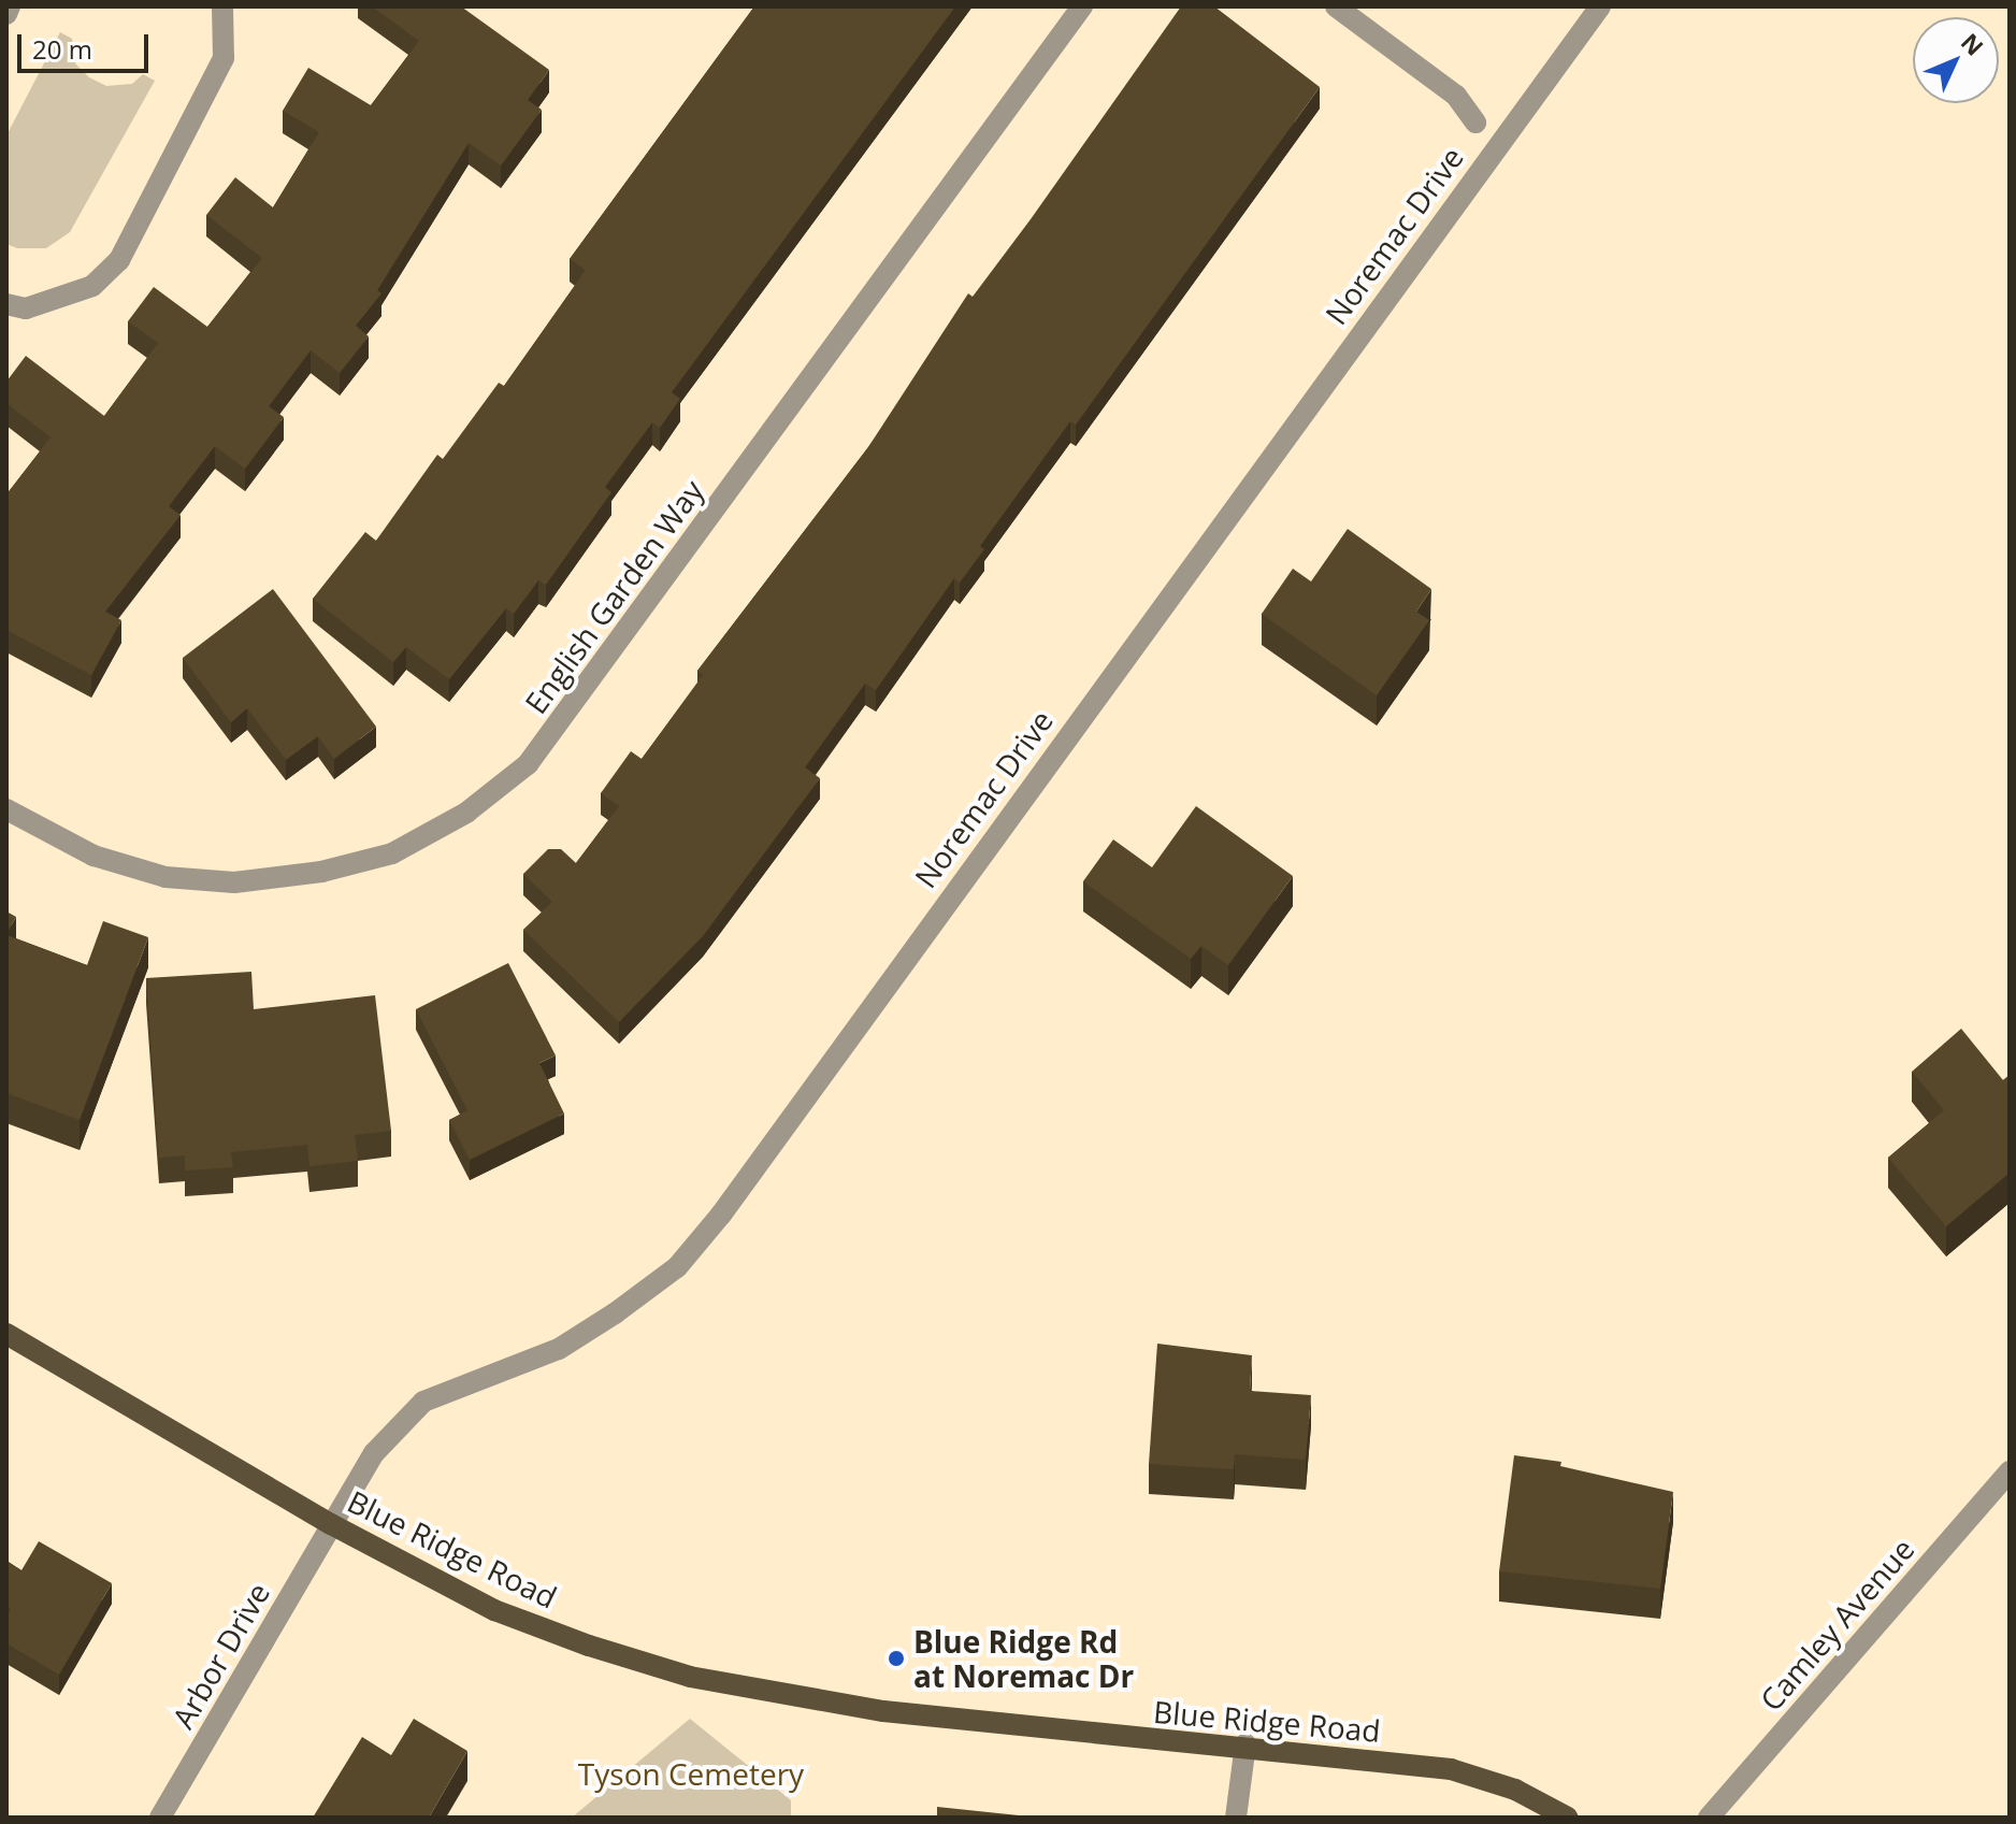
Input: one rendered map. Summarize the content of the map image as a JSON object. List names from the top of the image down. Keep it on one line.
{"streets":{"main road":["Blue Ridge Road"],"street":["Noremac Drive","English Garden Way","Camley Avenue","Arbor Drive"]},"crossings":[["Noremac Drive","Blue Ridge Road"],["Noremac Drive","Arbor Drive"],["Blue Ridge Road","Arbor Drive"]],"parks":["Tyson Cemetery"],"places":["Blue Ridge Rd at Noremac Dr"],"scale_bar":"20 m","north":"top right"}
